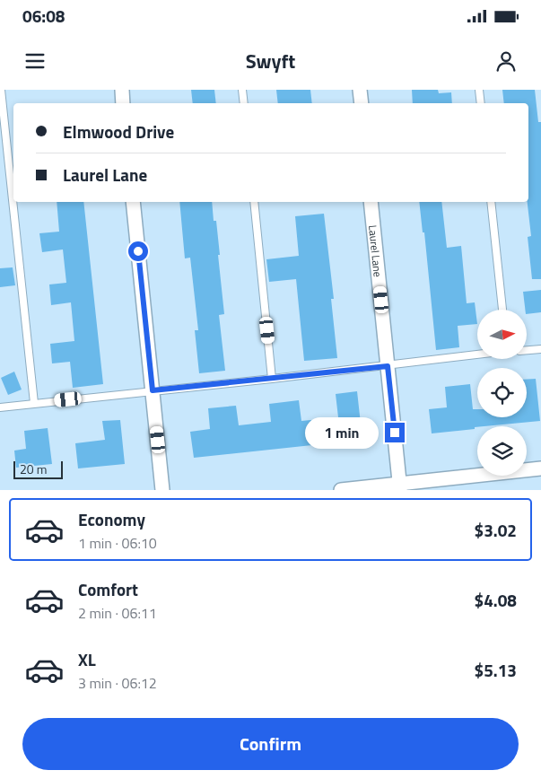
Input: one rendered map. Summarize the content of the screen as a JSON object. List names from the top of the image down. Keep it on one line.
{"streets":{"street":["Laurel Lane"]},"scale_bar":"20 m","north":"right","page":{"status":"06:08","header":"Swyft","banner":["Elmwood Drive","Laurel Lane"],"bubble":"1 min","scale":"20 m","list":[{"name":"Economy","note":"1 min · 06:10","value":"$3.02"},{"name":"Comfort","note":"2 min · 06:11","value":"$4.08"},{"name":"XL","note":"3 min · 06:12","value":"$5.13"}],"buttons":"Confirm"}}
